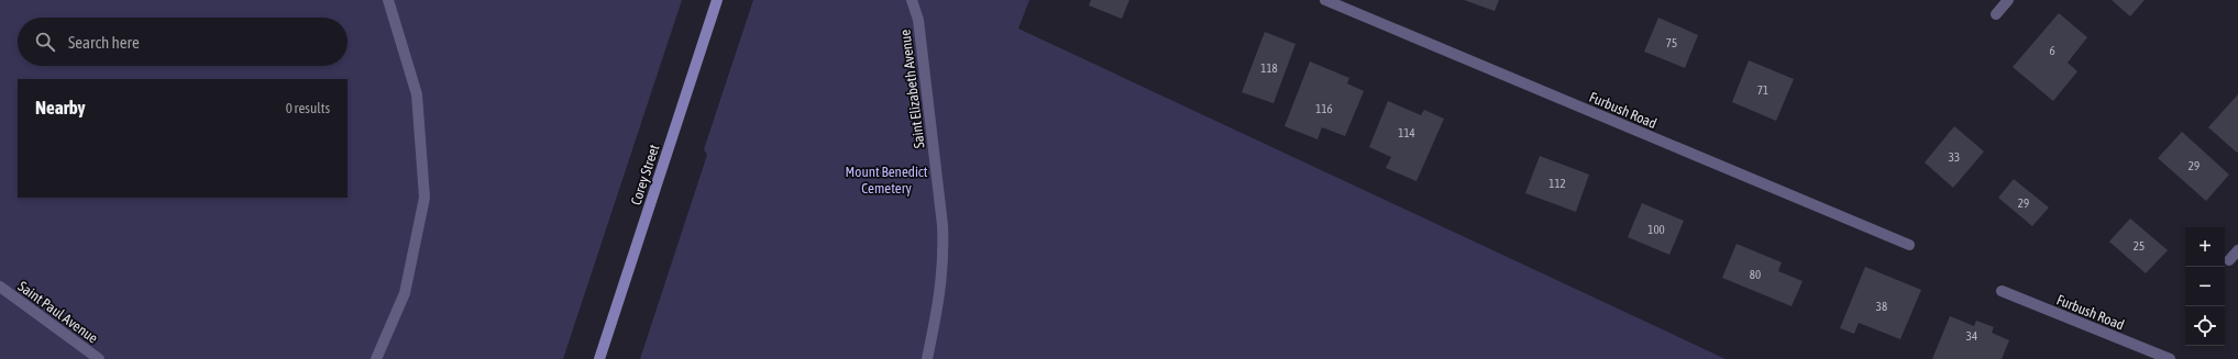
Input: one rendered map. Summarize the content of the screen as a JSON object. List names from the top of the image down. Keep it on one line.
{"streets":{"street":["Saint Elizabeth Avenue","Furbush Road","Corey Street","Saint Paul Avenue"]},"parks":["Mount Benedict Cemetery"],"house_numbers":["75","6","118","71","116","114","33","29","112","29","100","25","80","38","34"],"page":{"search":"Search here","heading":["Nearby","0 results"],"map_buttons":["+","−"]}}
